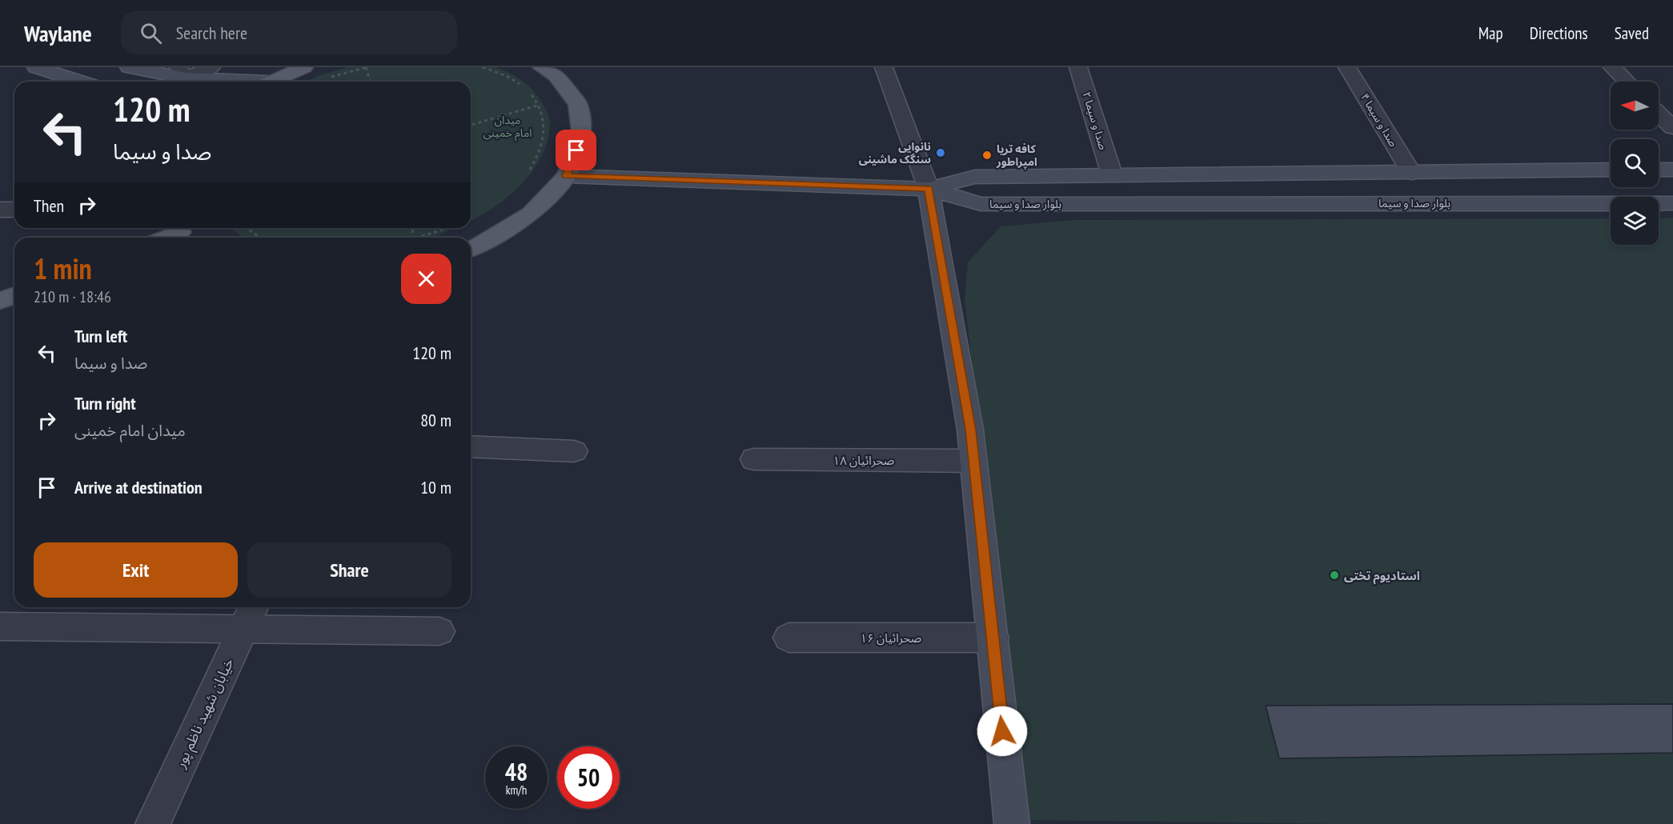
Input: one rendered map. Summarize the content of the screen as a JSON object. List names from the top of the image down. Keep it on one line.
{"streets":{"main road":["بلوار صدا و سیما"],"street":["صدا و سیما ۴","صدا و سیما ۲","صحرائیان ۱۸","صحرائیان ۱۶","خیابان شهید ناظم پور"]},"parks":["میدان امام خمینی"],"places":["نانوایی سنگک ماشینی","کافه تریا امپراطور","استادیوم تختی"],"north":"left","page":{"header":"Waylane","search":"Search here","nav":["Map","Directions","Saved"],"turn":["120 m","صدا و سیما"],"then":"Then","heading":["1 min","210 m · 18:46"],"list":[{"name":"Turn left","note":"صدا و سیما","value":"120 m"},{"name":"Turn right","note":"میدان امام خمینی","value":"80 m"},{"name":"Arrive at destination","value":"10 m"}],"buttons":["Exit","Share"],"speed":"48 km/h","limit":"50"}}
